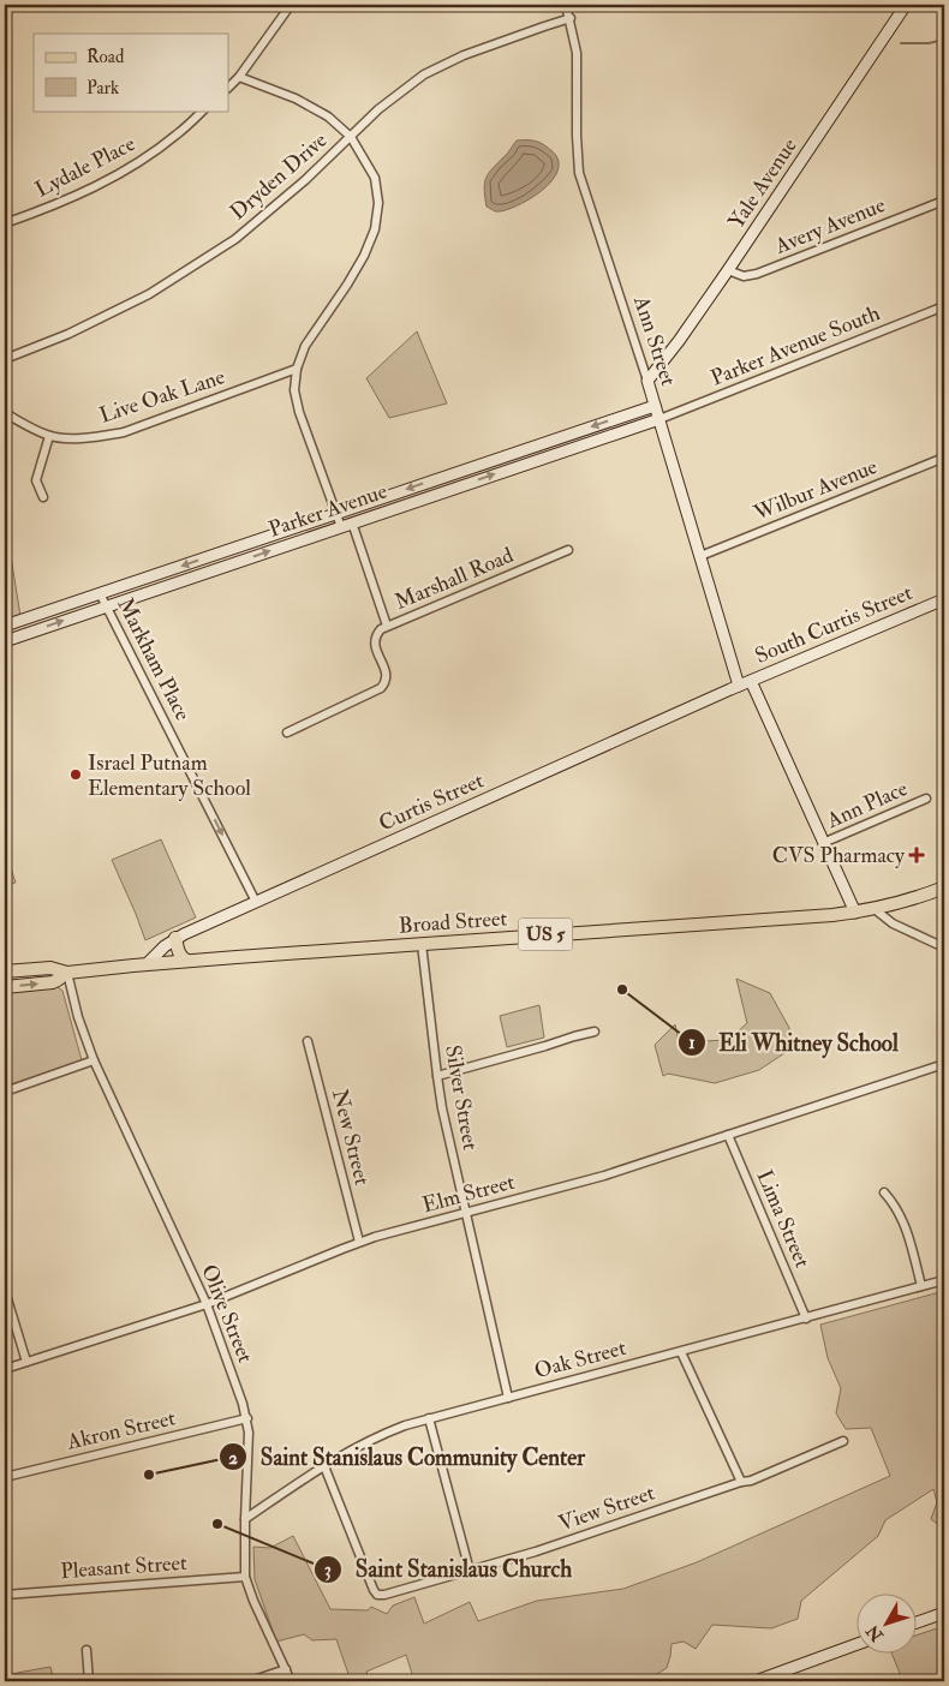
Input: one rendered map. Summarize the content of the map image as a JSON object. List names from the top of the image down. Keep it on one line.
{"streets":{"main road":["Broad Street","US 5"],"street":["Lydale Place","Dryden Drive","Yale Avenue","Avery Avenue","Ann Street","Parker Avenue South","Live Oak Lane","Wilbur Avenue","Parker Avenue","Marshall Road","South Curtis Street","Markham Place","Curtis Street","Ann Place","Silver Street","New Street","Elm Street","Lima Street","Olive Street","Oak Street","Akron Street","View Street","Pleasant Street"]},"crossings":[["Dryden Drive","Ann Street"],["Yale Avenue","Avery Avenue"],["Yale Avenue","Ann Street"],["Ann Street","Parker Avenue South"],["Ann Street","Wilbur Avenue"],["Ann Street","Parker Avenue"],["Ann Street","South Curtis Street"],["Ann Street","Curtis Street"],["Parker Avenue South","Parker Avenue"],["Live Oak Lane","Marshall Road"],["Parker Avenue","Marshall Road"],["Parker Avenue","Markham Place"],["South Curtis Street","Curtis Street"],["Markham Place","Curtis Street"],["Curtis Street","Broad Street"],["Broad Street","Silver Street"],["Broad Street","Olive Street"],["Silver Street","Elm Street"],["Silver Street","Oak Street"],["New Street","Elm Street"],["Elm Street","Lima Street"],["Elm Street","Olive Street"],["Lima Street","Oak Street"],["Olive Street","Oak Street"],["Olive Street","Akron Street"],["Olive Street","Pleasant Street"],["Oak Street","View Street"]],"one_way":["Markham Place"],"places":{"other":["Israel Putnam Elementary School","Eli Whitney School","Saint Stanislaus Community Center","Saint Stanislaus Church"],"health":["CVS Pharmacy"]},"legend":["Road","Park"],"north":"bottom left"}
